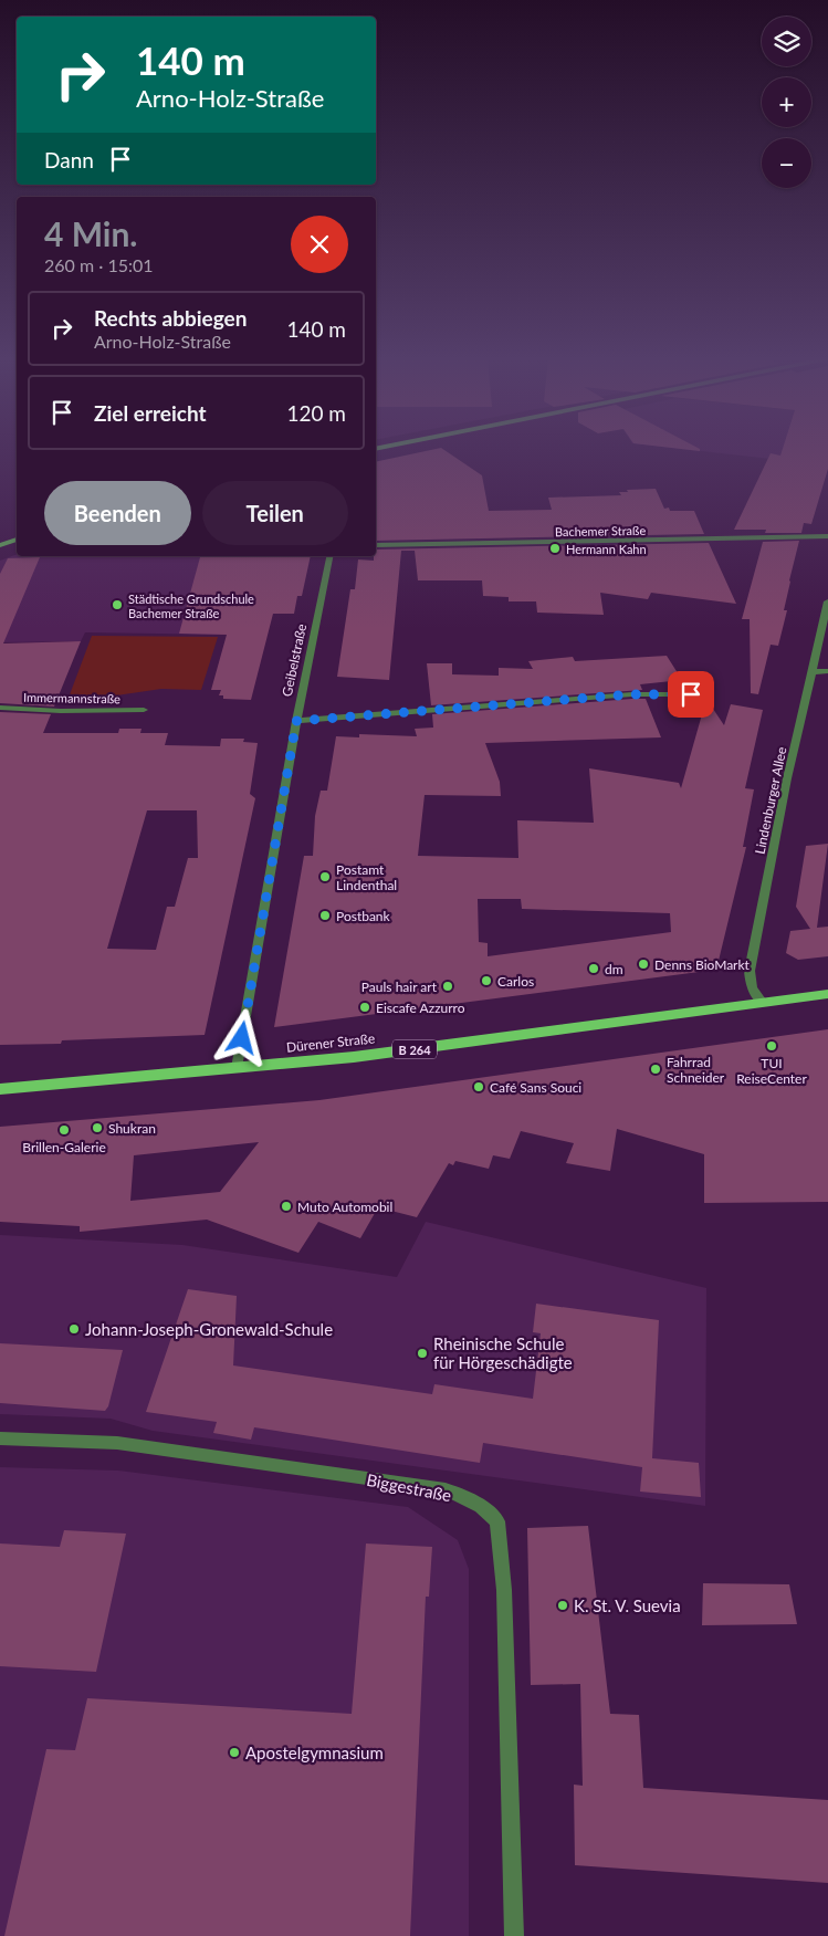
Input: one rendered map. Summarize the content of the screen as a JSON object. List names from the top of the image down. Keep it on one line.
{"streets":{"main road":["Dürener Straße","B 264"],"street":["Bachemer Straße","Geibelstraße","Immermannstraße","Lindenburger Allee","Biggestraße"]},"crossings":[["Geibelstraße","Dürener Straße"],["Lindenburger Allee","Dürener Straße"]],"places":["Hermann Kahn","Städtische Grundschule Bachemer Straße","Postamt Lindenthal","Postbank","Denns BioMarkt","dm","Carlos","Pauls hair art","Eiscafe Azzurro","TUI ReiseCenter","Fahrrad Schneider","Café Sans Souci","Shukran","Brillen-Galerie","Muto Automobil","Johann-Joseph-Gronewald-Schule","Rheinische Schule für Hörgeschädigte","K. St. V. Suevia","Apostelgymnasium"],"page":{"map_buttons":["+","−"],"turn":["140 m","Arno-Holz-Straße"],"then":"Dann","heading":["4 Min.","260 m · 15:01"],"list":[{"name":"Rechts abbiegen","note":"Arno-Holz-Straße","value":"140 m"},{"name":"Ziel erreicht","value":"120 m"}],"buttons":["Beenden","Teilen"]}}
